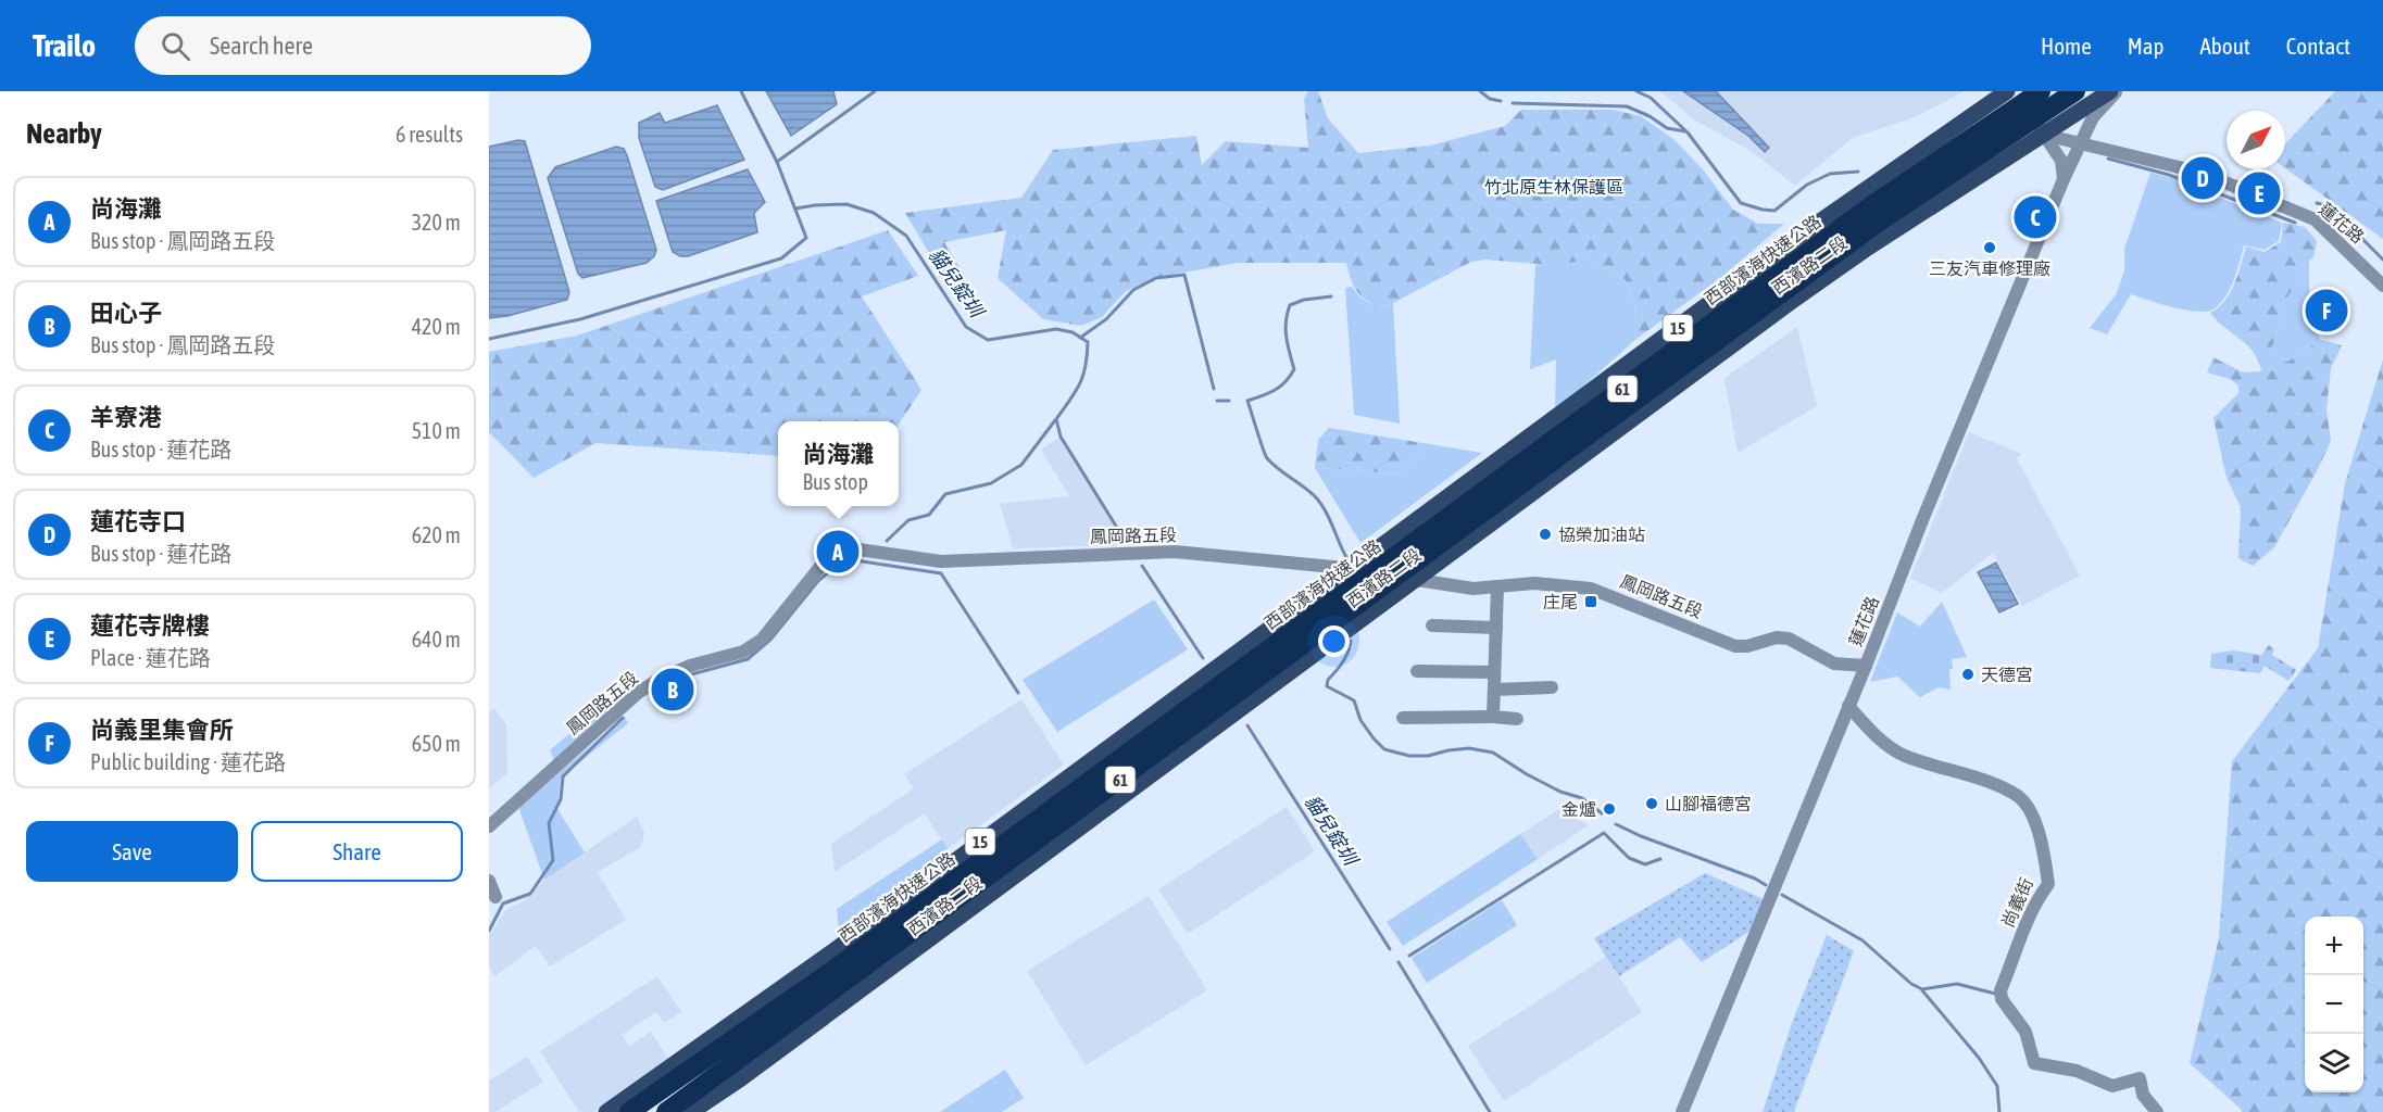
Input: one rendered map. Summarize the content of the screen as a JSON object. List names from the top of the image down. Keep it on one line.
{"streets":{"highway":["西部濱海快速公路","61"],"main road":["西濱路二段","15"],"street":["蓮花路","鳳岡路五段","尚義街"]},"crossings":[["蓮花路","西濱路二段"],["蓮花路","鳳岡路五段"],["蓮花路","尚義街"],["西部濱海快速公路","西濱路二段"],["西部濱海快速公路","鳳岡路五段"],["西濱路二段","鳳岡路五段"]],"water":["貓兒錠圳"],"parks":["竹北原生林保護區"],"places":{"other":["三友汽車修理廠","協榮加油站","天德宮","山腳福德宮","金爐"],"transit":["庄尾"]},"north":"top right","page":{"header":"Trailo","search":"Search here","nav":["Home","Map","About","Contact"],"heading":["Nearby","6 results"],"pins":["D","E","C","F","A","B"],"list":[{"mark":"A","name":"尚海灘","note":"Bus stop · 鳳岡路五段","value":"320 m"},{"mark":"B","name":"田心子","note":"Bus stop · 鳳岡路五段","value":"420 m"},{"mark":"C","name":"羊寮港","note":"Bus stop · 蓮花路","value":"510 m"},{"mark":"D","name":"蓮花寺口","note":"Bus stop · 蓮花路","value":"620 m"},{"mark":"E","name":"蓮花寺牌樓","note":"Place · 蓮花路","value":"640 m"},{"mark":"F","name":"尚義里集會所","note":"Public building · 蓮花路","value":"650 m"}],"popup":["尚海灘","Bus stop"],"buttons":["Save","Share"],"map_buttons":["+","−"]}}
